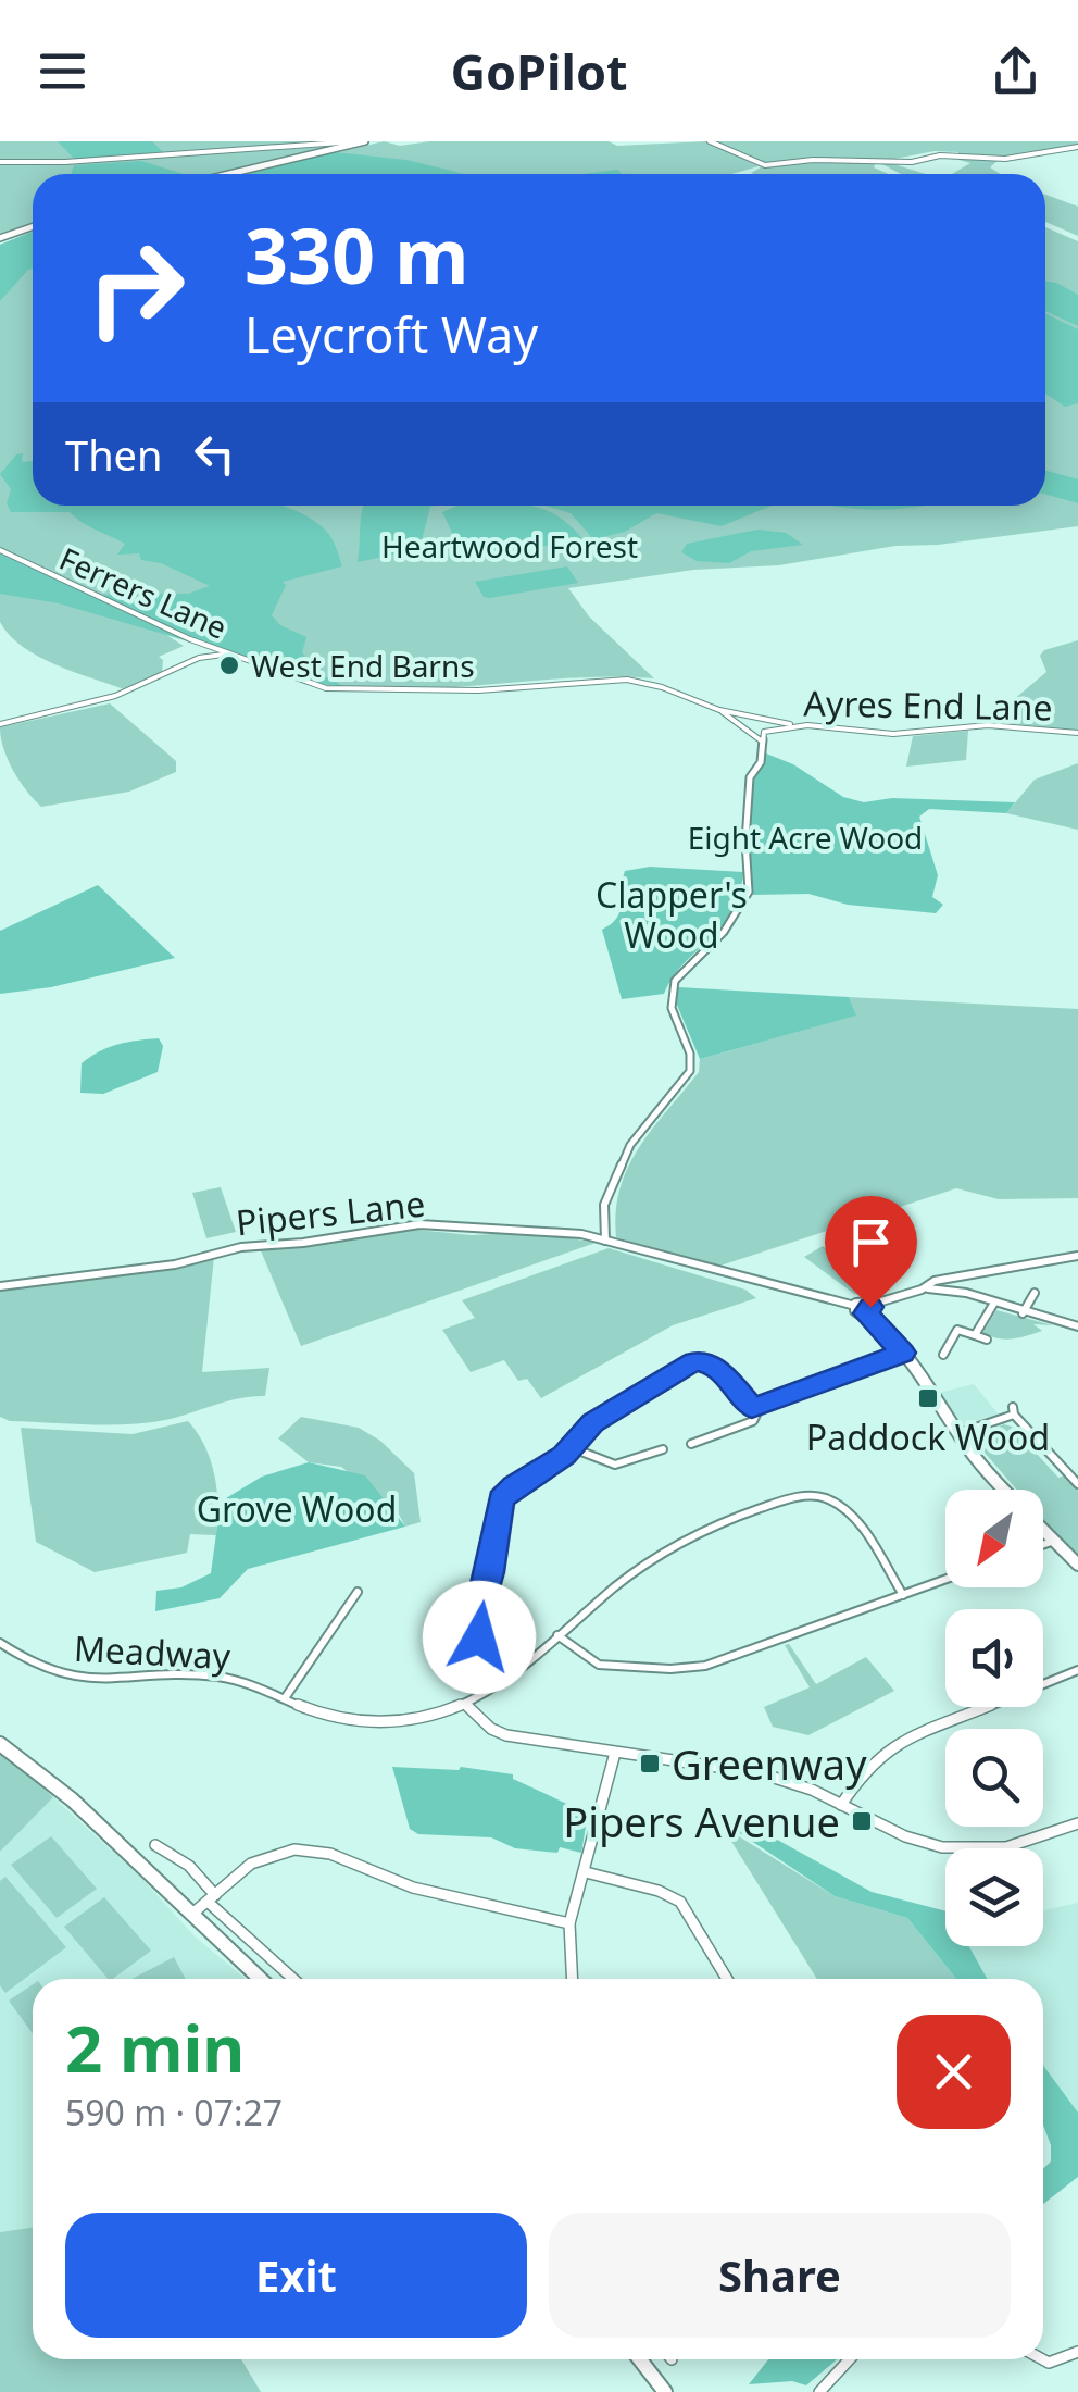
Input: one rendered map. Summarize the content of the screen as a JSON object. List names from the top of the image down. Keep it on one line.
{"streets":{"street":["Ferrers Lane","Ayres End Lane","Pipers Lane","Meadway"]},"crossings":[["Ferrers Lane","Ayres End Lane"],["Ayres End Lane","Pipers Lane"]],"parks":["Heartwood Forest","Eight Acre Wood","Clapper's Wood","Grove Wood"],"places":{"other":["West End Barns"],"transit":["Paddock Wood","Greenway","Pipers Avenue"]},"north":"bottom left","page":{"header":"GoPilot","turn":["330 m","Leycroft Way"],"then":"Then","heading":["2 min","590 m · 07:27"],"buttons":["Exit","Share"]}}
